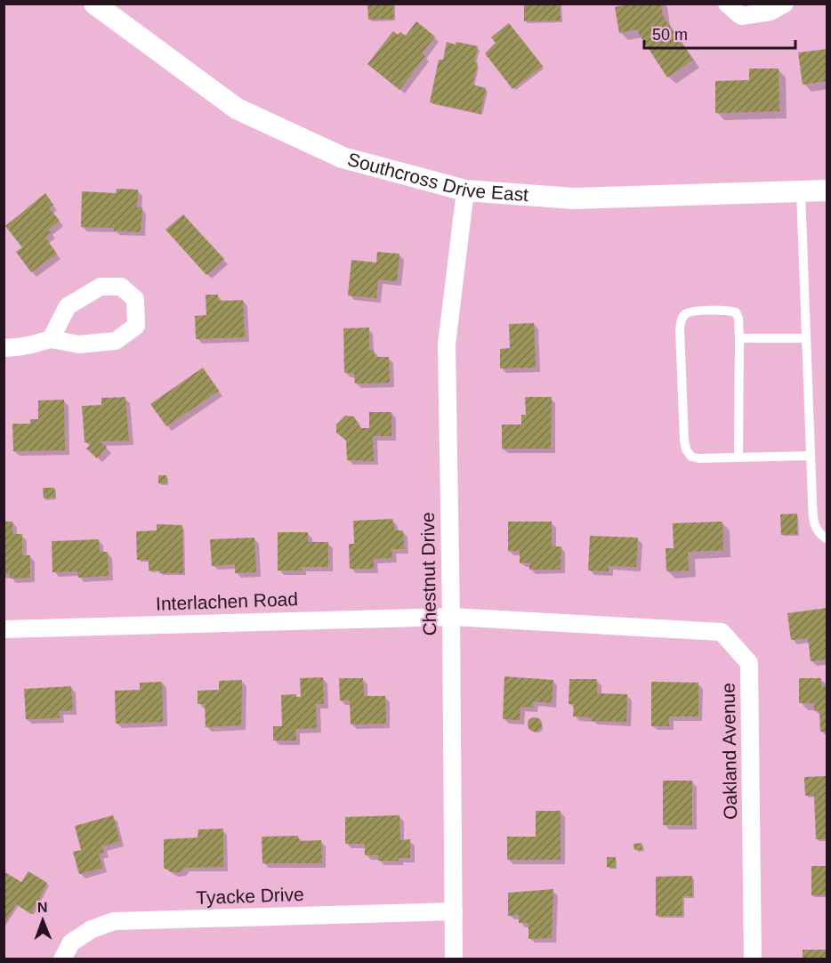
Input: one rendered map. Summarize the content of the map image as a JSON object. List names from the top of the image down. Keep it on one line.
{"streets":{"street":["Southcross Drive East","Chestnut Drive","Interlachen Road","Oakland Avenue","Tyacke Drive"]},"crossings":[["Southcross Drive East","Chestnut Drive"],["Chestnut Drive","Interlachen Road"],["Chestnut Drive","Oakland Avenue"],["Chestnut Drive","Tyacke Drive"],["Interlachen Road","Oakland Avenue"]],"scale_bar":"50 m","north":"top"}
